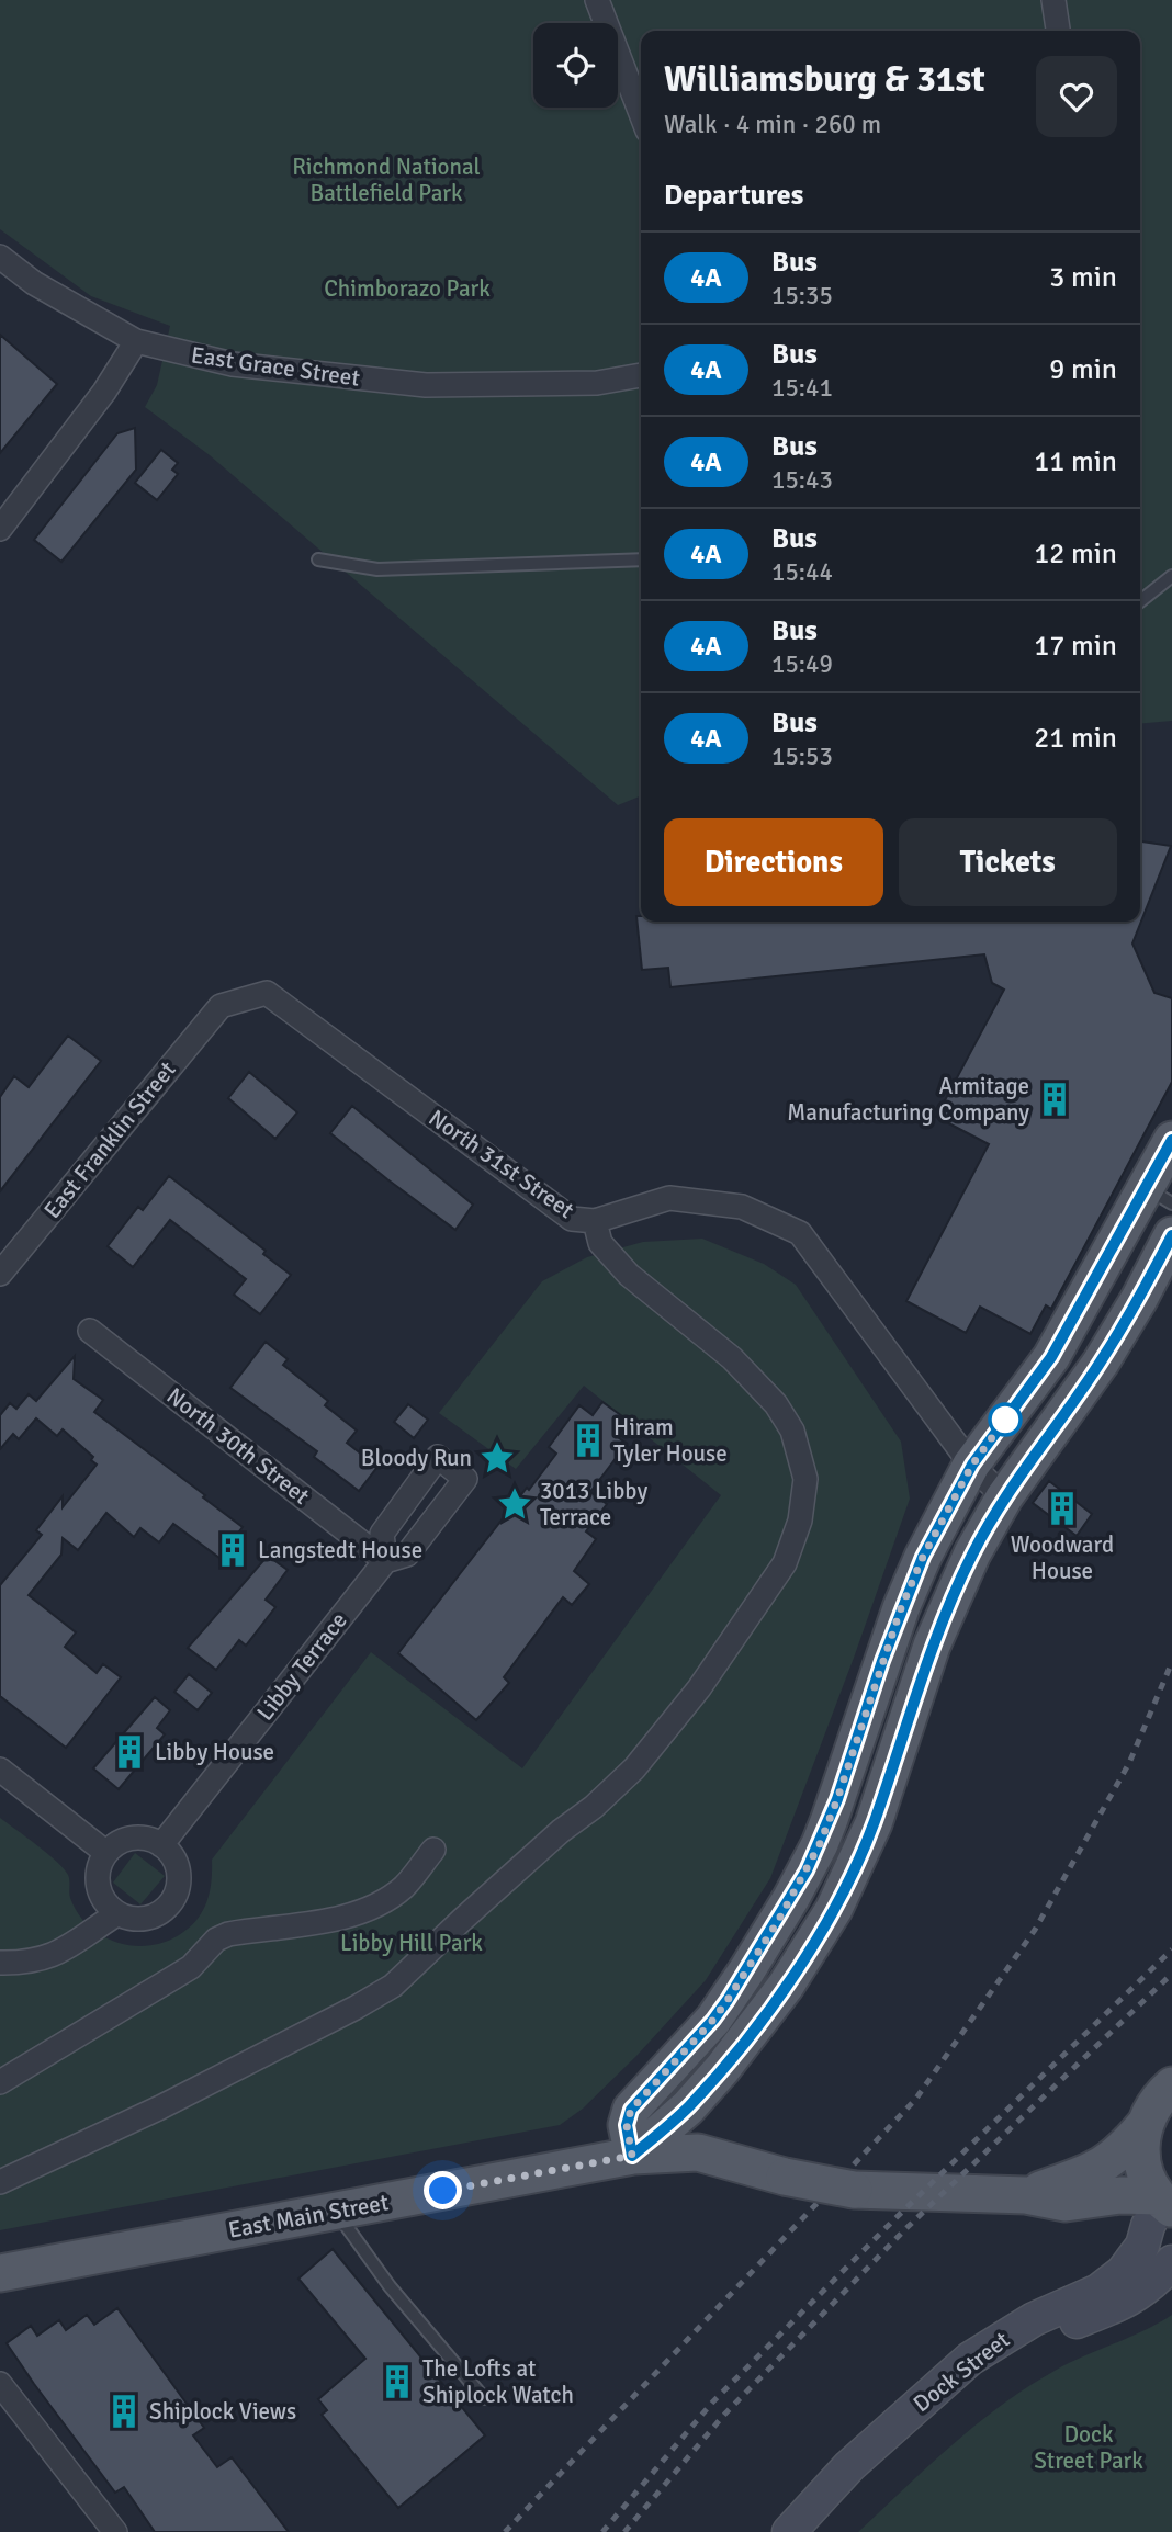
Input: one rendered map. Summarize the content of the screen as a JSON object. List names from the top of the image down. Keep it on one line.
{"streets":{"main road":["East Main Street","Dock Street"],"street":["East Grace Street","East Franklin Street","North 31st Street","North 30th Street","Libby Terrace"]},"crossings":[["East Franklin Street","North 31st Street"],["North 30th Street","Libby Terrace"],["East Main Street","Dock Street"]],"parks":["Richmond National Battlefield Park","Chimborazo Park","Libby Hill Park","Dock Street Park"],"places":{"building":["Armitage Manufacturing Company","Hiram Tyler House","Woodward House","Langstedt House","Libby House","The Lofts at Shiplock Watch","Shiplock Views"],"place":["Bloody Run","3013 Libby Terrace"]},"lines":["bus line 4A"],"page":{"heading":[["Williamsburg & 31st","Walk · 4 min · 260 m"],"Departures"],"list":[{"mark":"4A","name":"Bus","note":"15:35","value":"3 min"},{"mark":"4A","name":"Bus","note":"15:41","value":"9 min"},{"mark":"4A","name":"Bus","note":"15:43","value":"11 min"},{"mark":"4A","name":"Bus","note":"15:44","value":"12 min"},{"mark":"4A","name":"Bus","note":"15:49","value":"17 min"},{"mark":"4A","name":"Bus","note":"15:53","value":"21 min"}],"buttons":["Directions","Tickets"]}}
